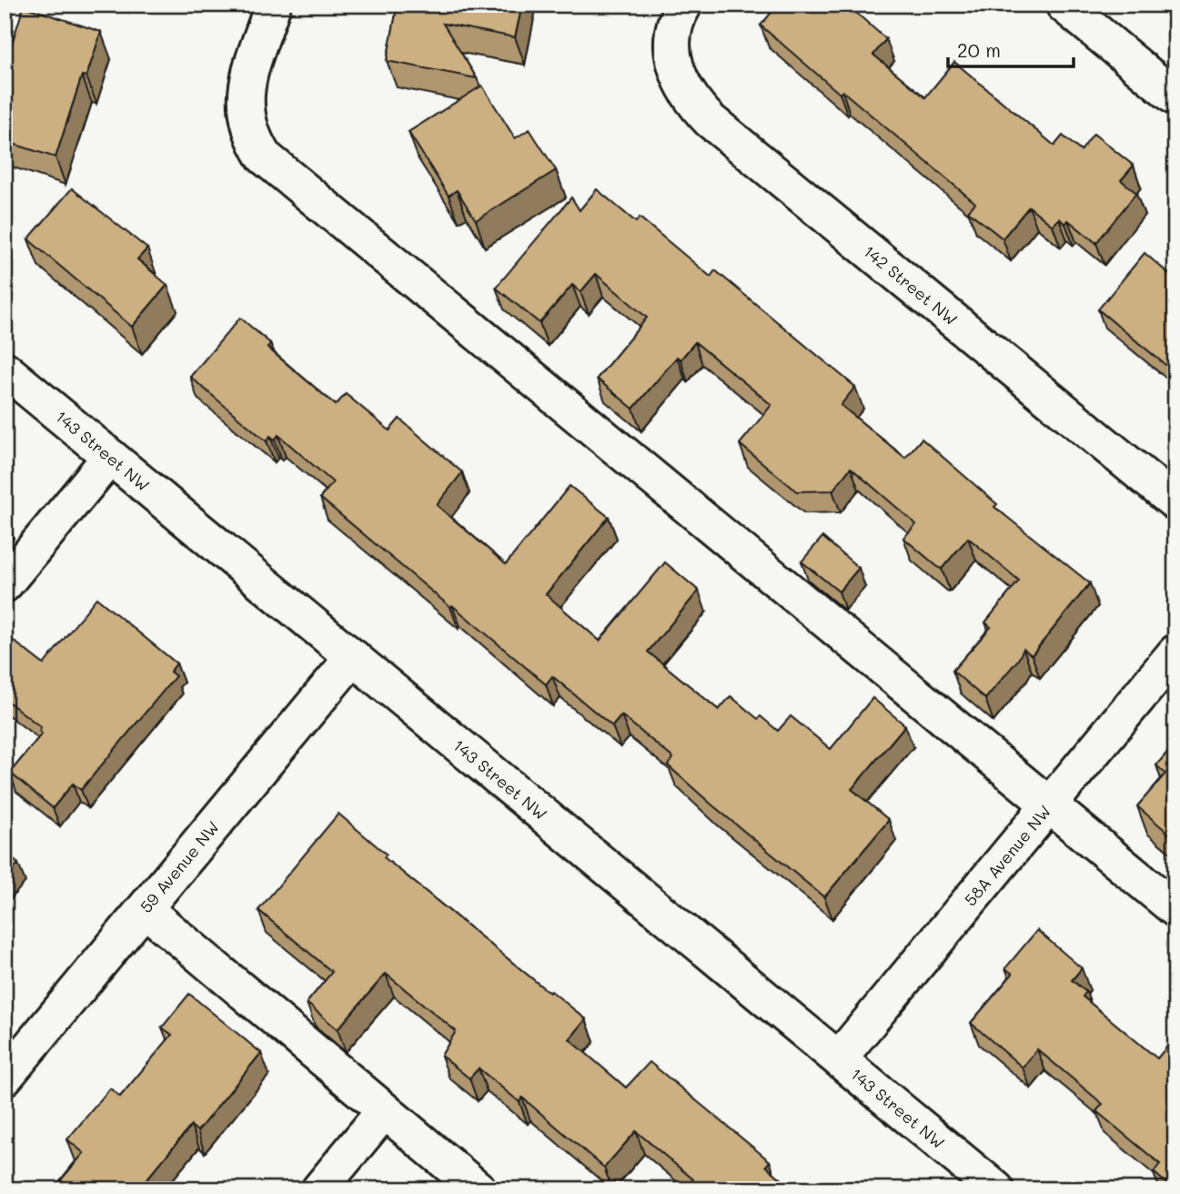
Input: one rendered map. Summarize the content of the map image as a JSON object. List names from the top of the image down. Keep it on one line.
{"streets":{"street":["142 Street NW","143 Street NW","58A Avenue NW","59 Avenue NW"]},"crossings":[["143 Street NW","58A Avenue NW"],["143 Street NW","59 Avenue NW"]],"scale_bar":"20 m"}
